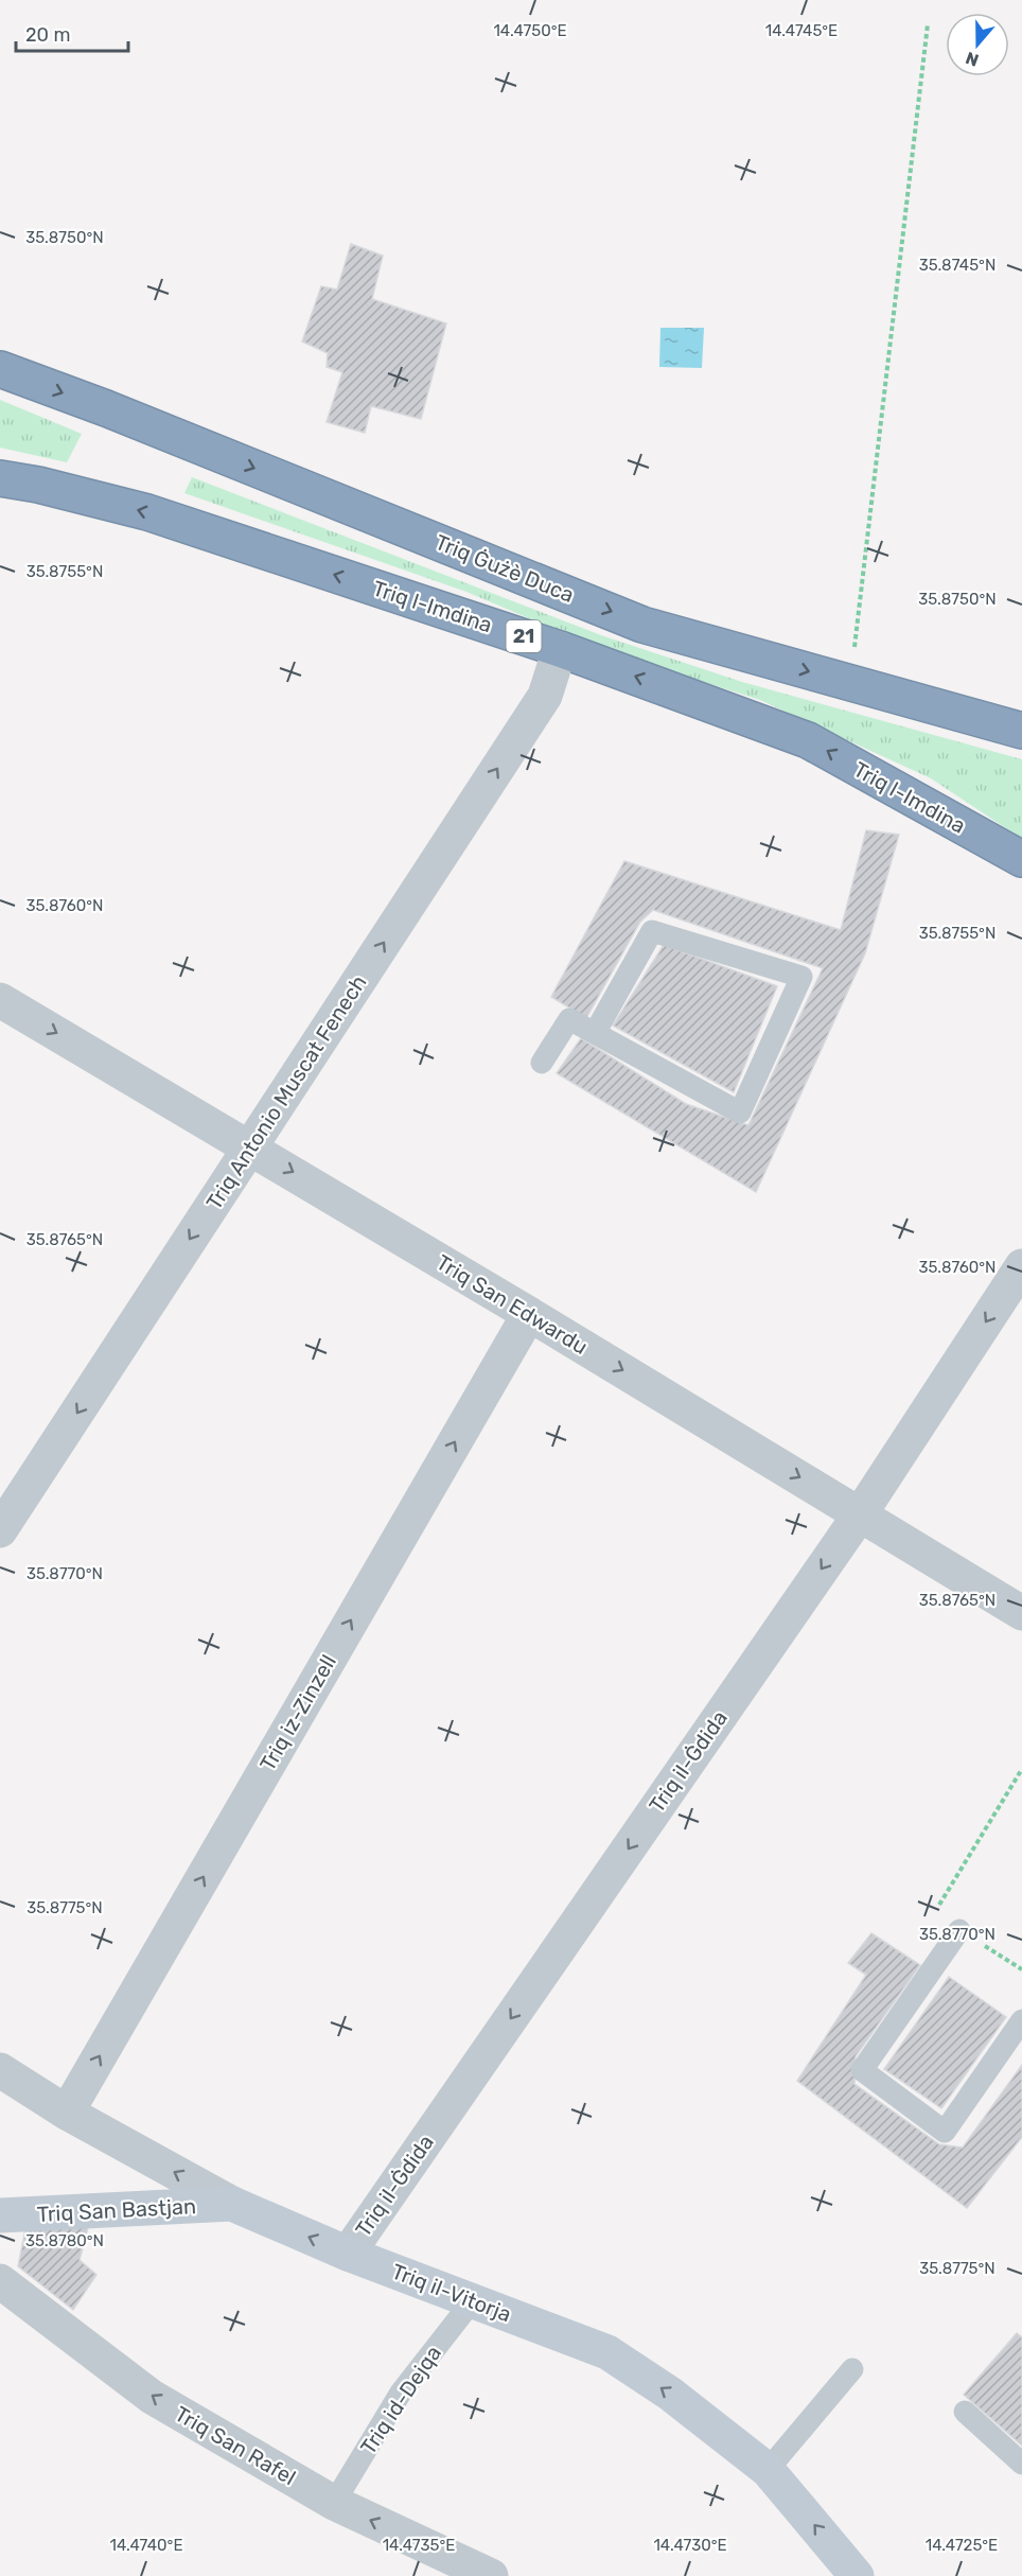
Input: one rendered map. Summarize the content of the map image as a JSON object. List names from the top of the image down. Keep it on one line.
{"streets":{"highway":["Triq Ġużè Duca","Triq l-Imdina","21"],"street":["Triq Antonio Muscat Fenech","Triq San Edwardu","Triq iz-Zinzell","Triq il-Ġdida","Triq San Bastjan","Triq il-Vitorja","Triq San Rafel"],"lane":["Triq id-Dejqa"]},"crossings":[["Triq l-Imdina","Triq Antonio Muscat Fenech"],["Triq Antonio Muscat Fenech","Triq San Edwardu"],["Triq San Edwardu","Triq iz-Zinzell"],["Triq San Edwardu","Triq il-Ġdida"],["Triq iz-Zinzell","Triq il-Vitorja"],["Triq il-Ġdida","Triq il-Vitorja"],["Triq San Bastjan","Triq il-Vitorja"],["Triq il-Vitorja","Triq id-Dejqa"],["Triq id-Dejqa","Triq San Rafel"]],"one_way":["Triq Ġużè Duca","Triq l-Imdina","Triq San Edwardu","Triq iz-Zinzell","Triq il-Ġdida","Triq il-Vitorja","Triq San Rafel"],"scale_bar":"20 m","north":"bottom","coordinates":["14.4750°E","14.4745°E","35.8750°N","35.8745°N","35.8755°N","35.8760°N","35.8765°N","35.8770°N","35.8775°N","35.8780°N","14.4740°E","14.4735°E","14.4730°E","14.4725°E"]}
